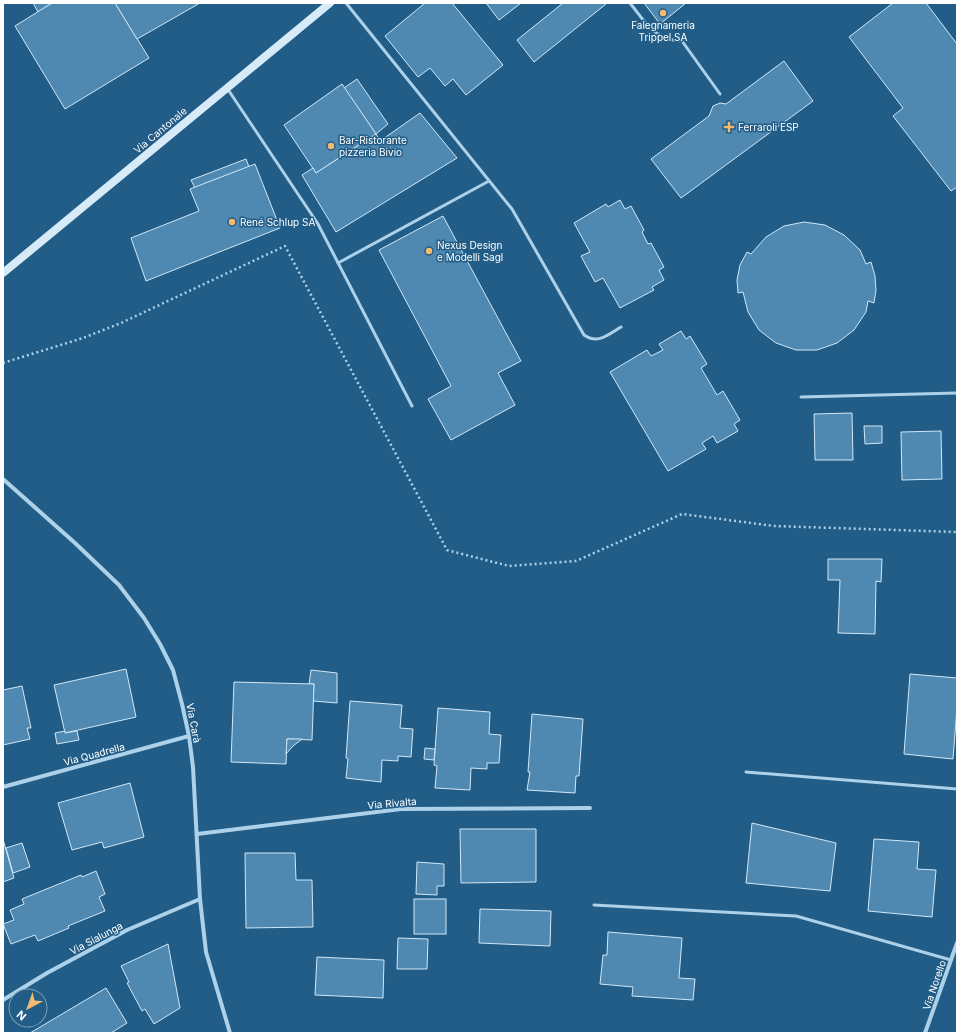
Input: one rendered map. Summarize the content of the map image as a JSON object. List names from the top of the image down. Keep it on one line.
{"streets":{"main road":["Via Cantonale"],"street":["Via Carà","Via Quadrella","Via Rivalta","Via Sialunga","Via Norello"]},"crossings":[["Via Carà","Via Quadrella"],["Via Carà","Via Rivalta"],["Via Carà","Via Sialunga"]],"places":{"other":["Falegnameria Trippel SA","Bar-Ristorante pizzeria Bivio","René Schlup SA","Nexus Design e Modelli Sagl"],"health":["Ferraroli ESP"]},"north":"bottom left"}
